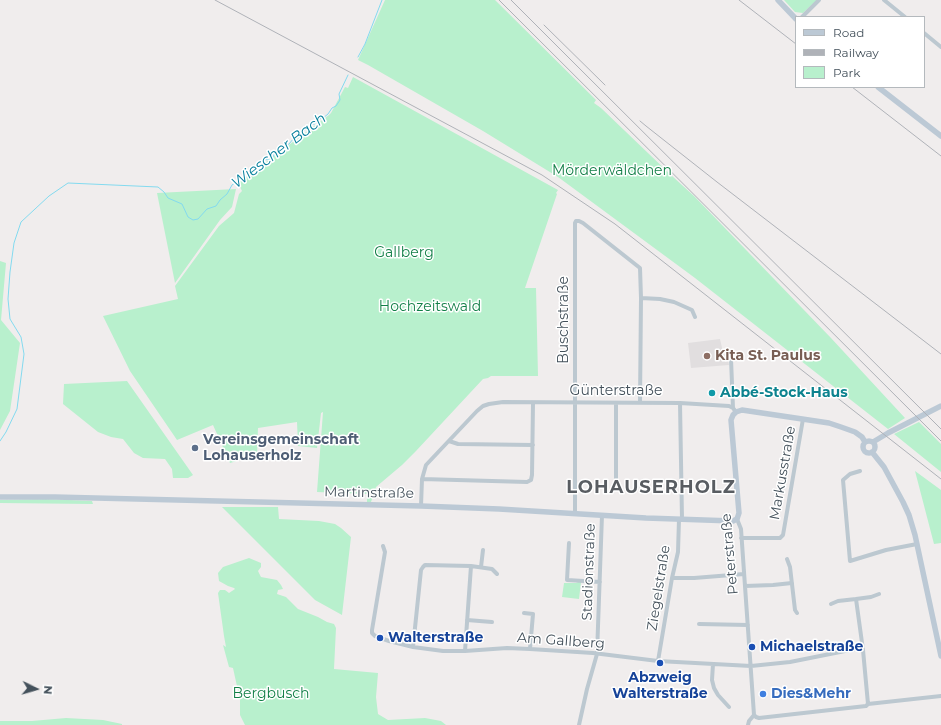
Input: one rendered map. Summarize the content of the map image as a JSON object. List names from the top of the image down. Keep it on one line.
{"streets":{"street":["Buschstraße","Günterstraße","Markusstraße","Martinstraße","Peterstraße","Stadionstraße","Ziegelstraße","Am Gallberg"]},"crossings":[["Buschstraße","Günterstraße"],["Buschstraße","Martinstraße"],["Günterstraße","Markusstraße"],["Günterstraße","Martinstraße"],["Günterstraße","Peterstraße"],["Günterstraße","Ziegelstraße"],["Markusstraße","Peterstraße"],["Martinstraße","Peterstraße"],["Martinstraße","Stadionstraße"],["Martinstraße","Ziegelstraße"],["Peterstraße","Am Gallberg"],["Stadionstraße","Am Gallberg"],["Ziegelstraße","Am Gallberg"]],"districts":["LOHAUSERHOLZ"],"water":["Wiescher Bach"],"parks":["Mörderwäldchen","Gallberg","Hochzeitswald","Bergbusch"],"places":["Kita St. Paulus","Abbé-Stock-Haus","Vereinsgemeinschaft Lohauserholz","Walterstraße","Michaelstraße","Abzweig Walterstraße","Dies&Mehr"],"legend":["Road","Railway","Park"],"north":"right"}
